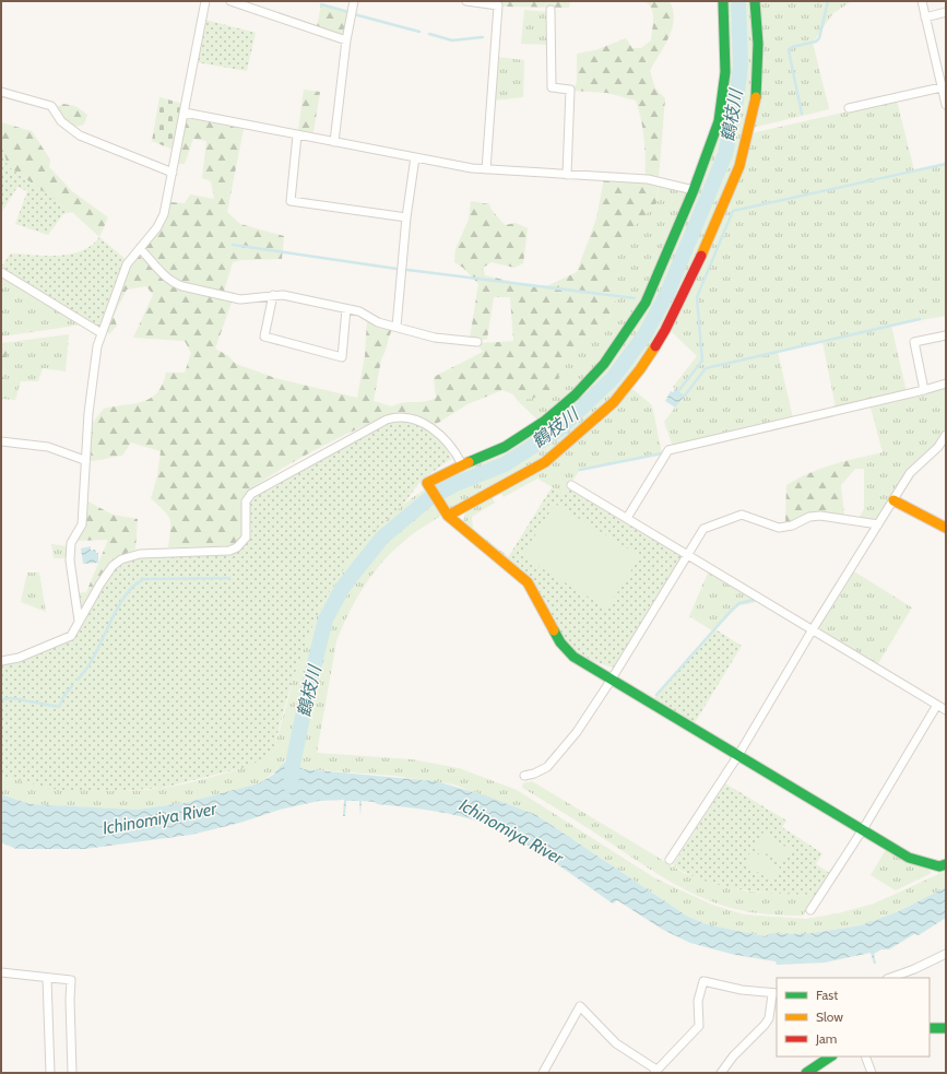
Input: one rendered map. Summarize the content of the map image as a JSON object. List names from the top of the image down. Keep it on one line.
{"water":["鶴枝川","Ichinomiya River"],"legend":["Fast","Slow","Jam"]}
